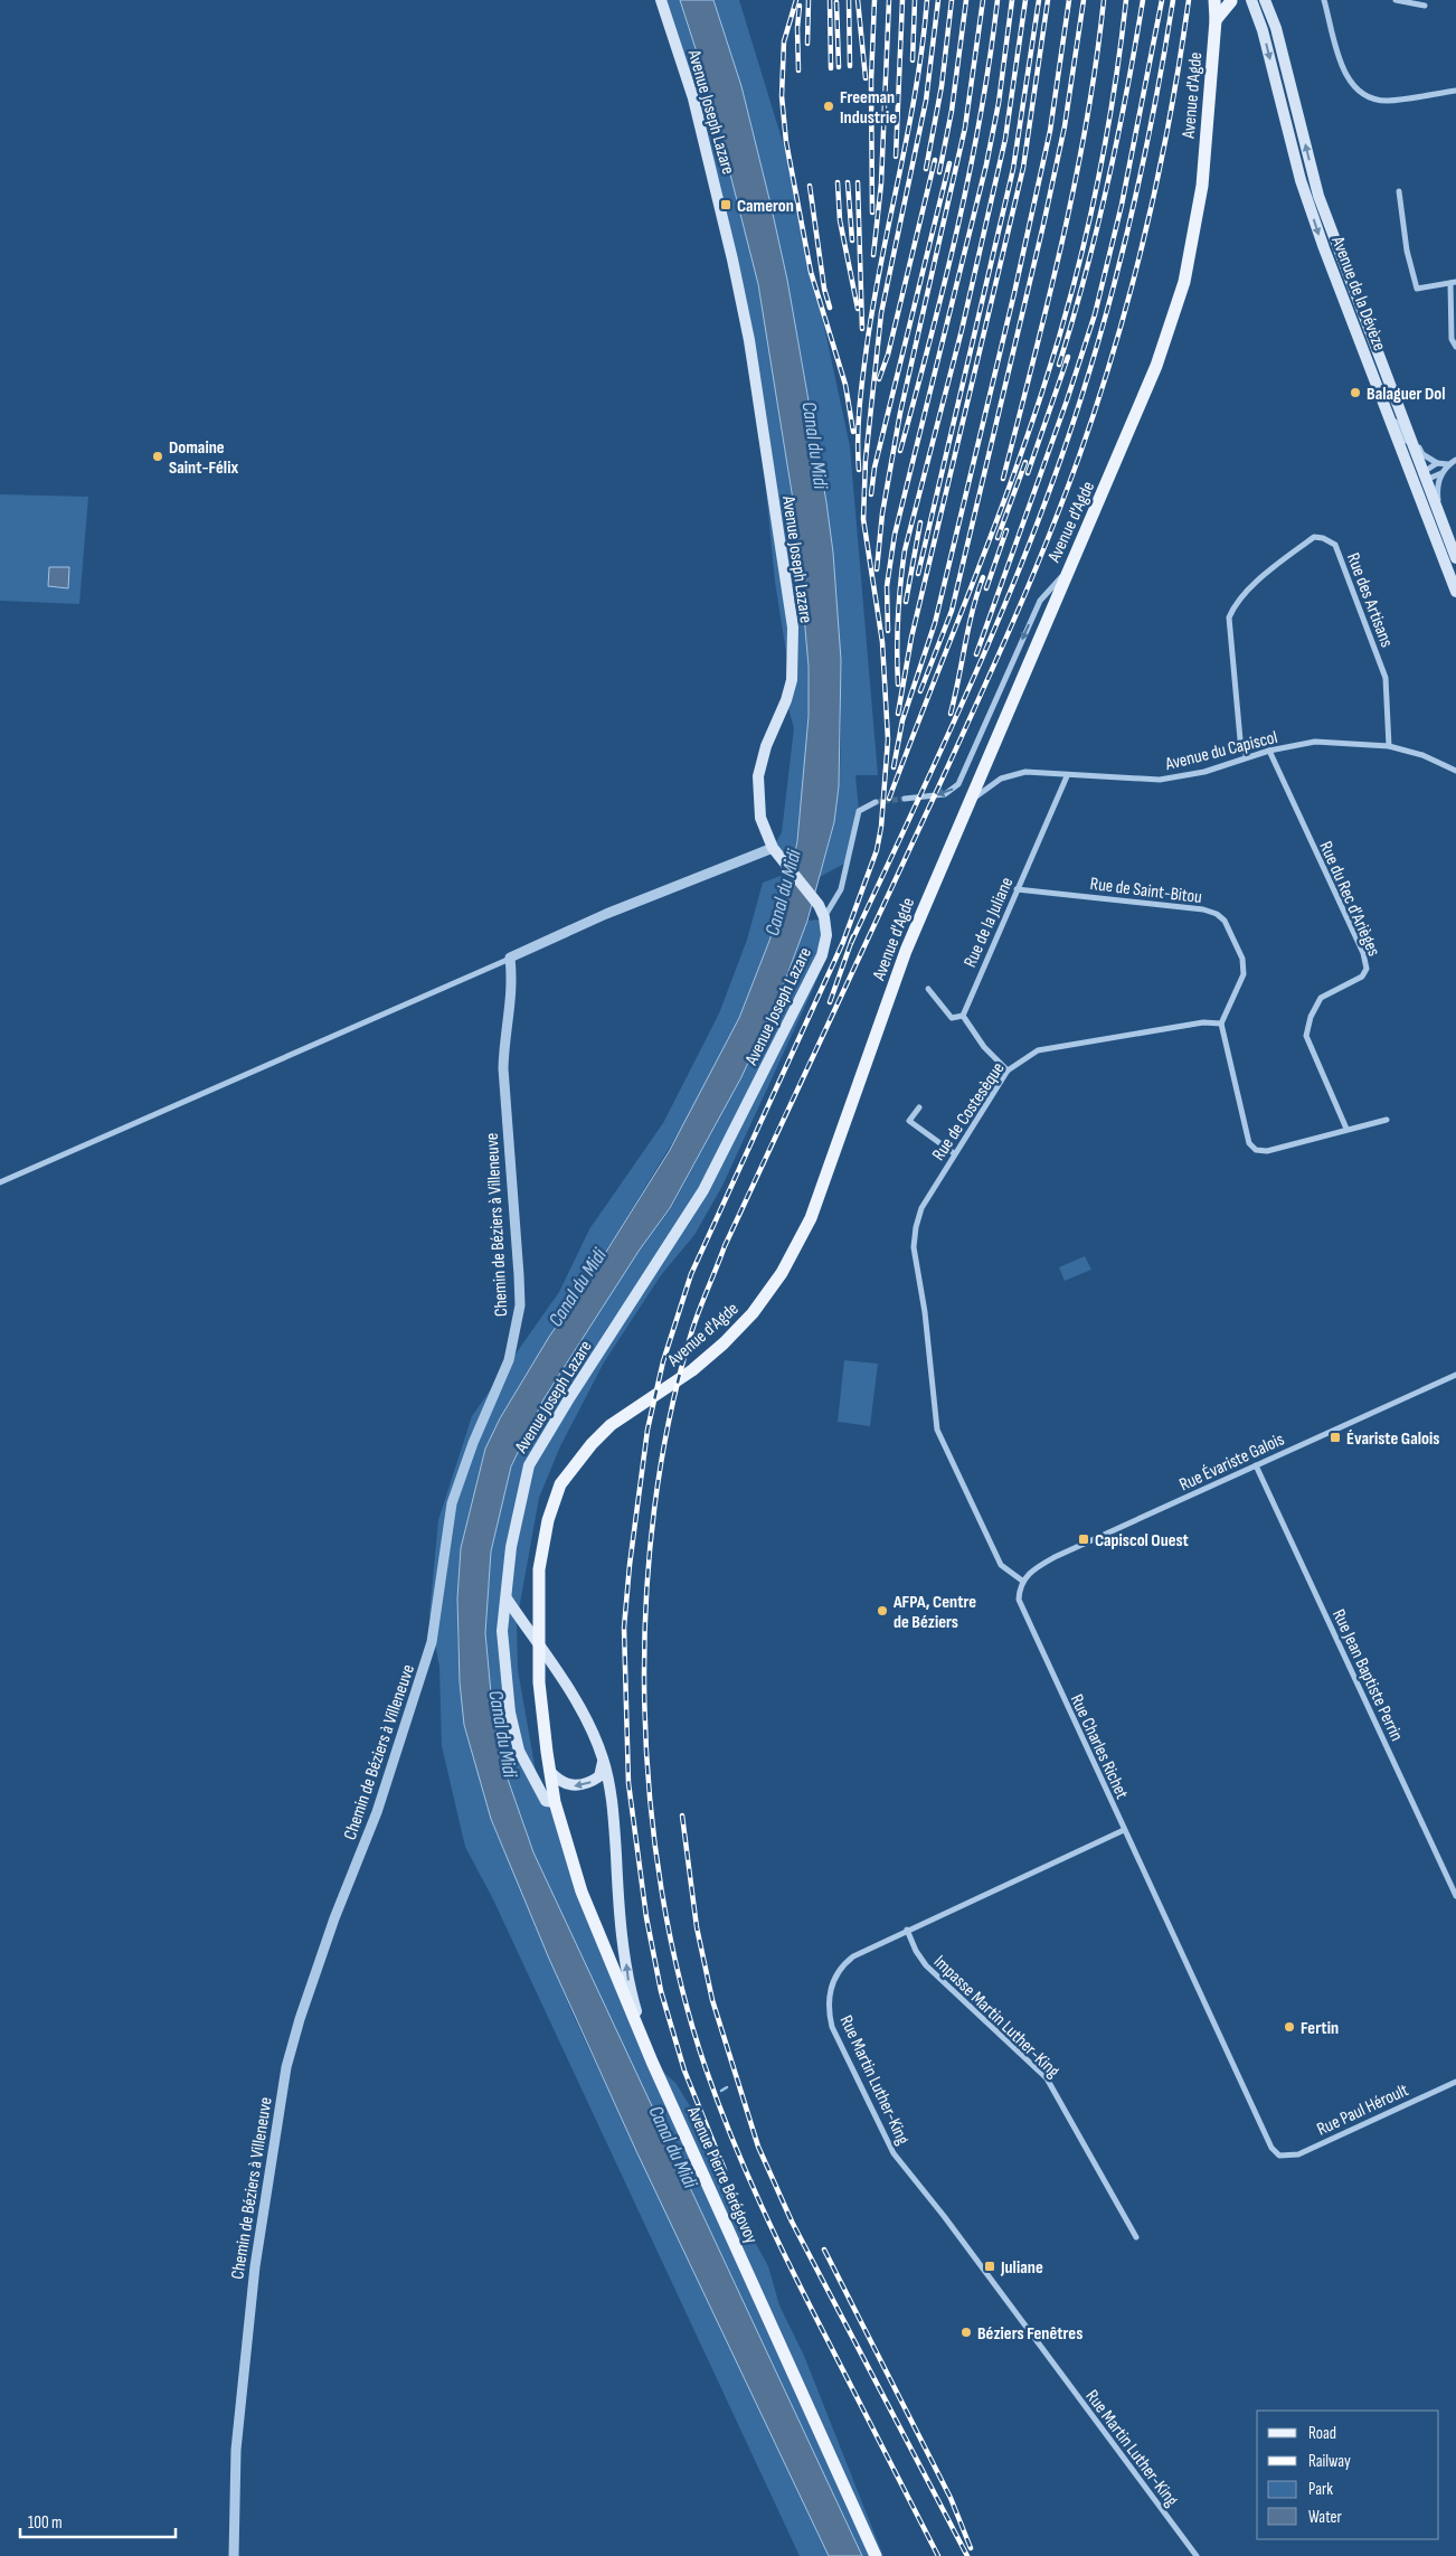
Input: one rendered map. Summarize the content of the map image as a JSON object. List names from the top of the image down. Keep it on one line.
{"streets":{"main road":["Avenue d'Agde","Avenue Joseph Lazare","Avenue de la Dévèze","Avenue Pierre Bérégovoy"],"street":["Rue des Artisans","Avenue du Capiscol","Rue de Saint-Bitou","Rue du Rec d'Arièges","Rue de la Juliane","Rue de Costesèque","Chemin de Béziers à Villeneuve","Rue Évariste Galois","Rue Jean Baptiste Perrin","Rue Charles Richet","Impasse Martin Luther-King","Rue Martin Luther-King","Rue Paul Héroult"]},"crossings":[["Avenue d'Agde","Avenue Joseph Lazare"],["Avenue d'Agde","Avenue du Capiscol"],["Avenue d'Agde","Avenue Pierre Bérégovoy"],["Avenue Joseph Lazare","Avenue Pierre Bérégovoy"],["Rue des Artisans","Avenue du Capiscol"],["Avenue du Capiscol","Rue du Rec d'Arièges"],["Avenue du Capiscol","Rue de la Juliane"],["Rue de Saint-Bitou","Rue de la Juliane"],["Rue de Saint-Bitou","Rue de Costesèque"],["Rue de Costesèque","Rue Évariste Galois"],["Rue de Costesèque","Rue Charles Richet"],["Rue Évariste Galois","Rue Jean Baptiste Perrin"],["Rue Évariste Galois","Rue Charles Richet"],["Rue Charles Richet","Rue Martin Luther-King"],["Rue Charles Richet","Rue Paul Héroult"],["Impasse Martin Luther-King","Rue Martin Luther-King"]],"water":["Canal du Midi"],"places":{"other":["Freeman Industrie","Balaguer Dol","Domaine Saint-Félix","AFPA, Centre de Béziers","Fertin","Béziers Fenêtres"],"transit":["Cameron","Évariste Galois","Capiscol Ouest","Juliane"]},"legend":["Road","Railway","Park","Water"],"scale_bar":"100 m"}
